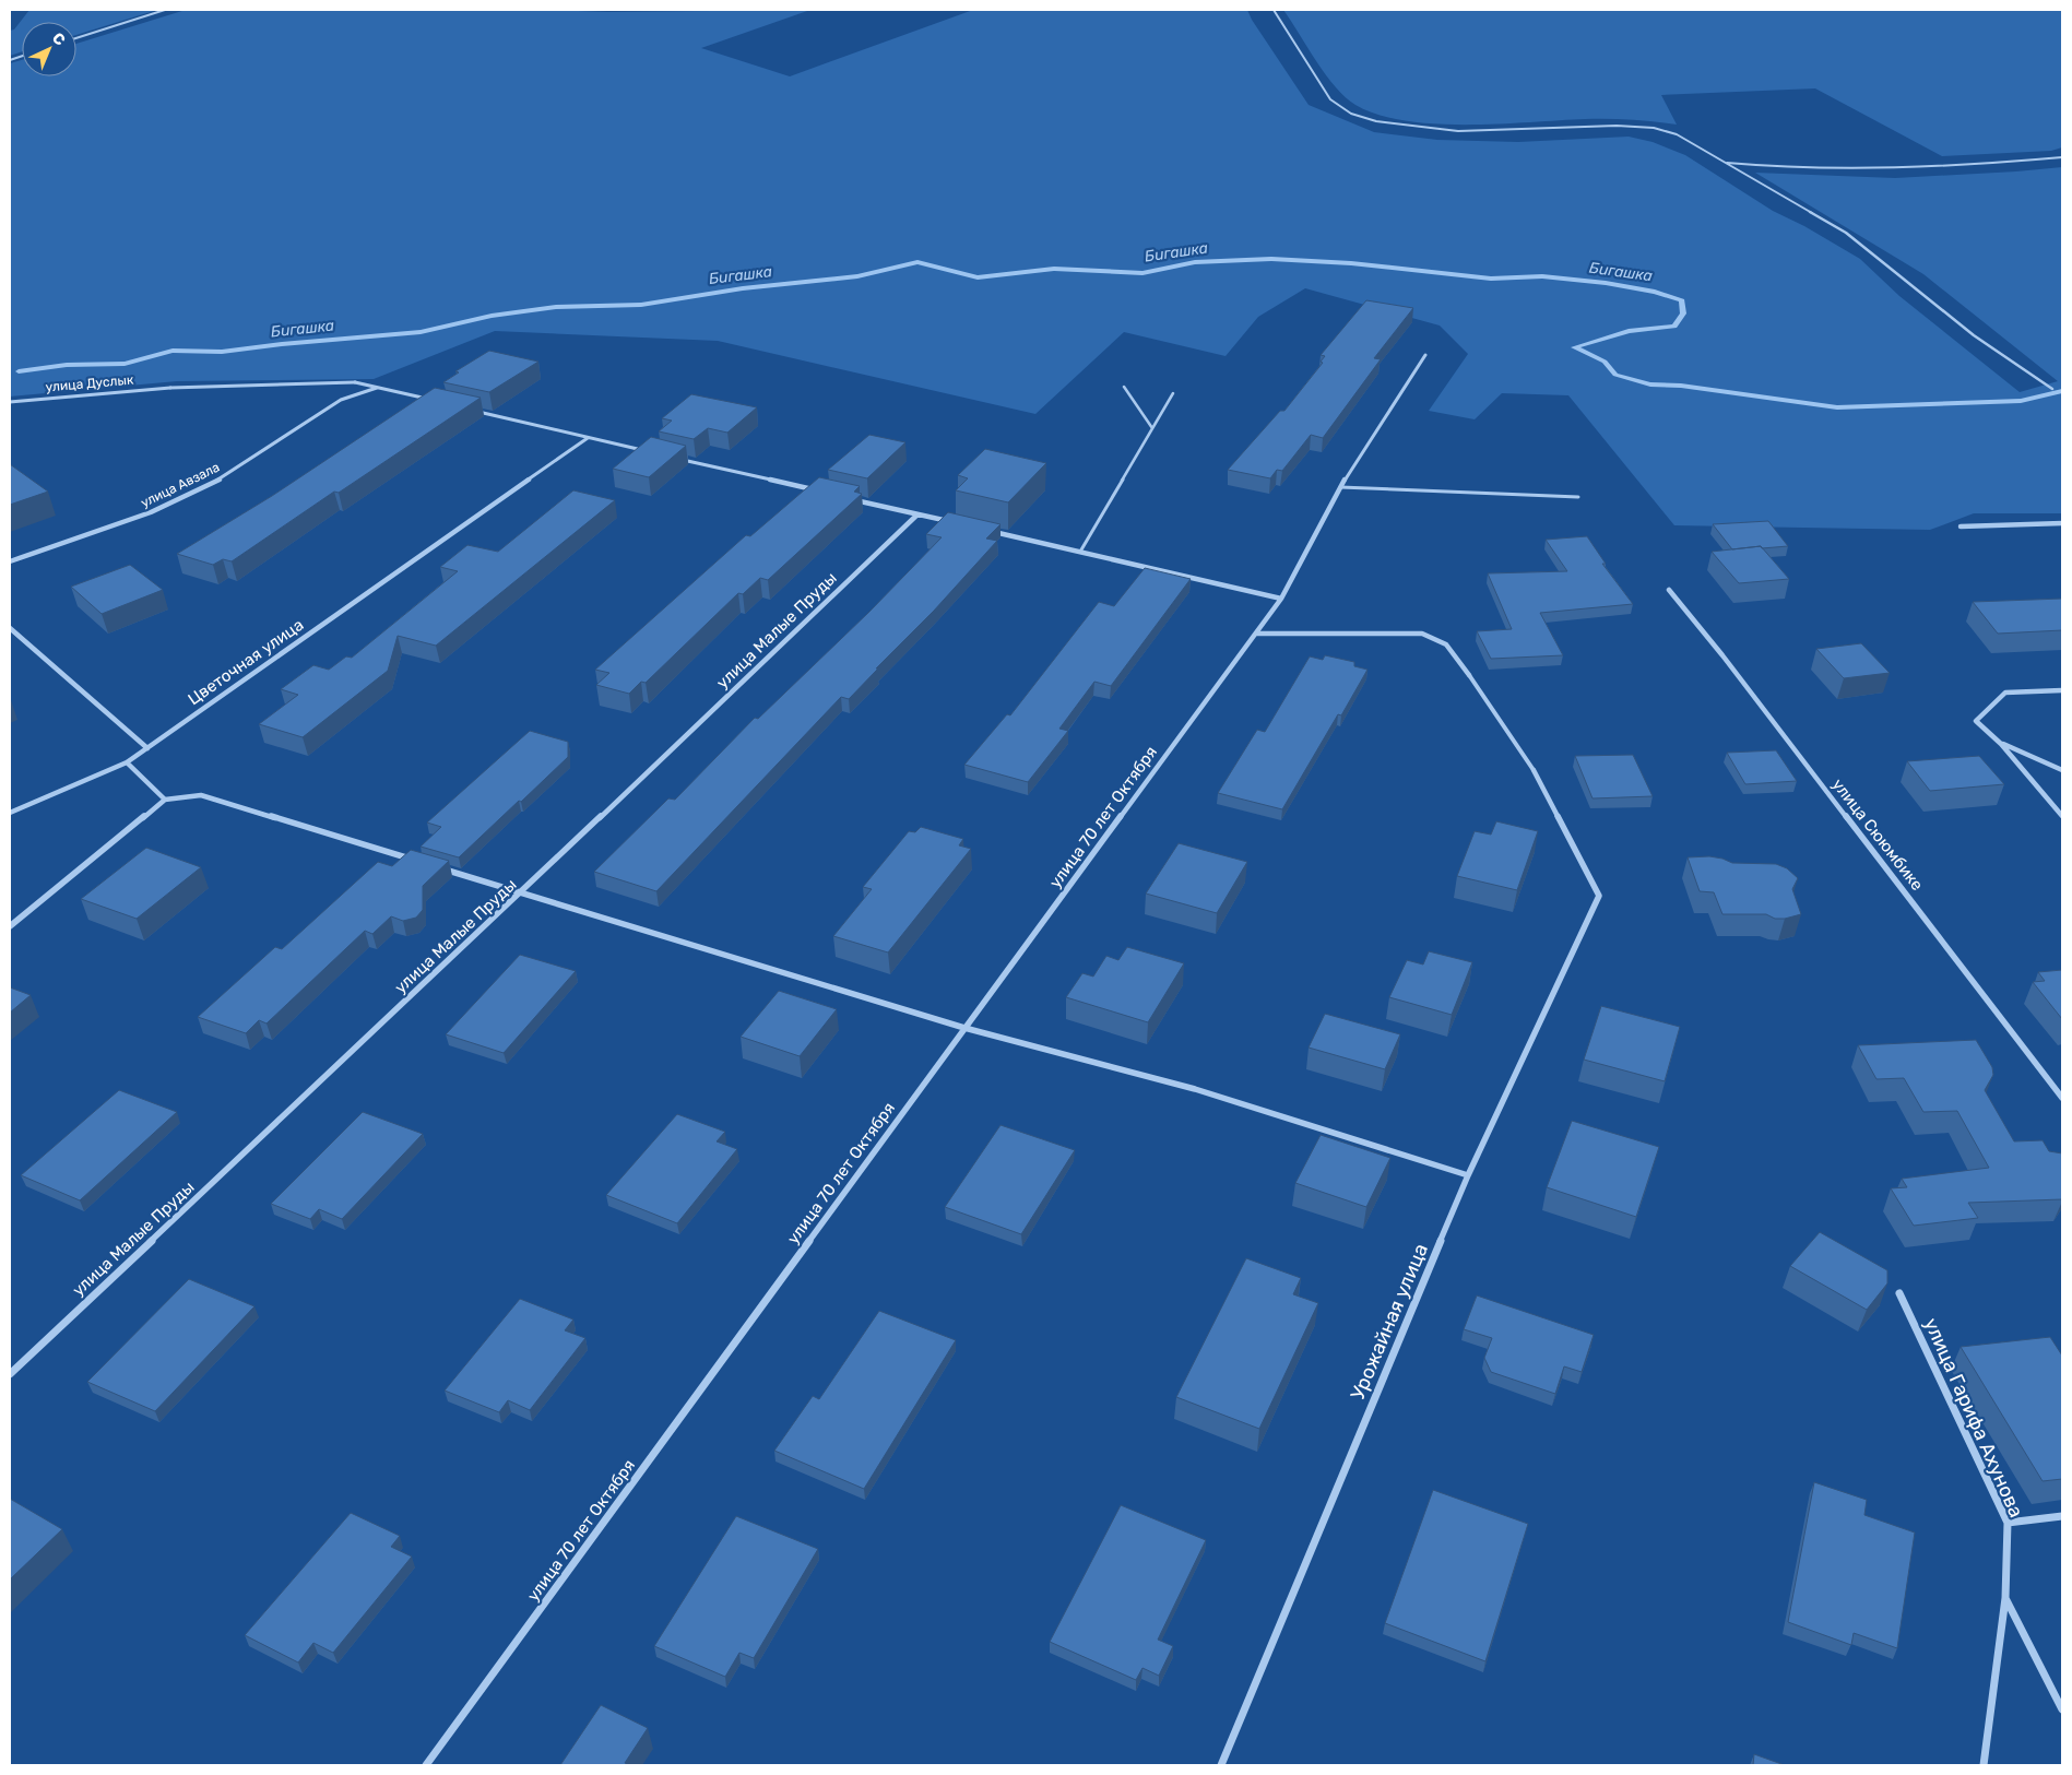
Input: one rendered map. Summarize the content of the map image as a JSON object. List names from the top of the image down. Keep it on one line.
{"streets":{"street":["улица Дуслык","улица Авзала","улица Малые Пруды","Цветочная улица","улица 70 лет Октября","улица Сююмбике","Урожайная улица","улица Гарифа Ахунова"]},"water":["Бигашка"],"north":"top right"}
